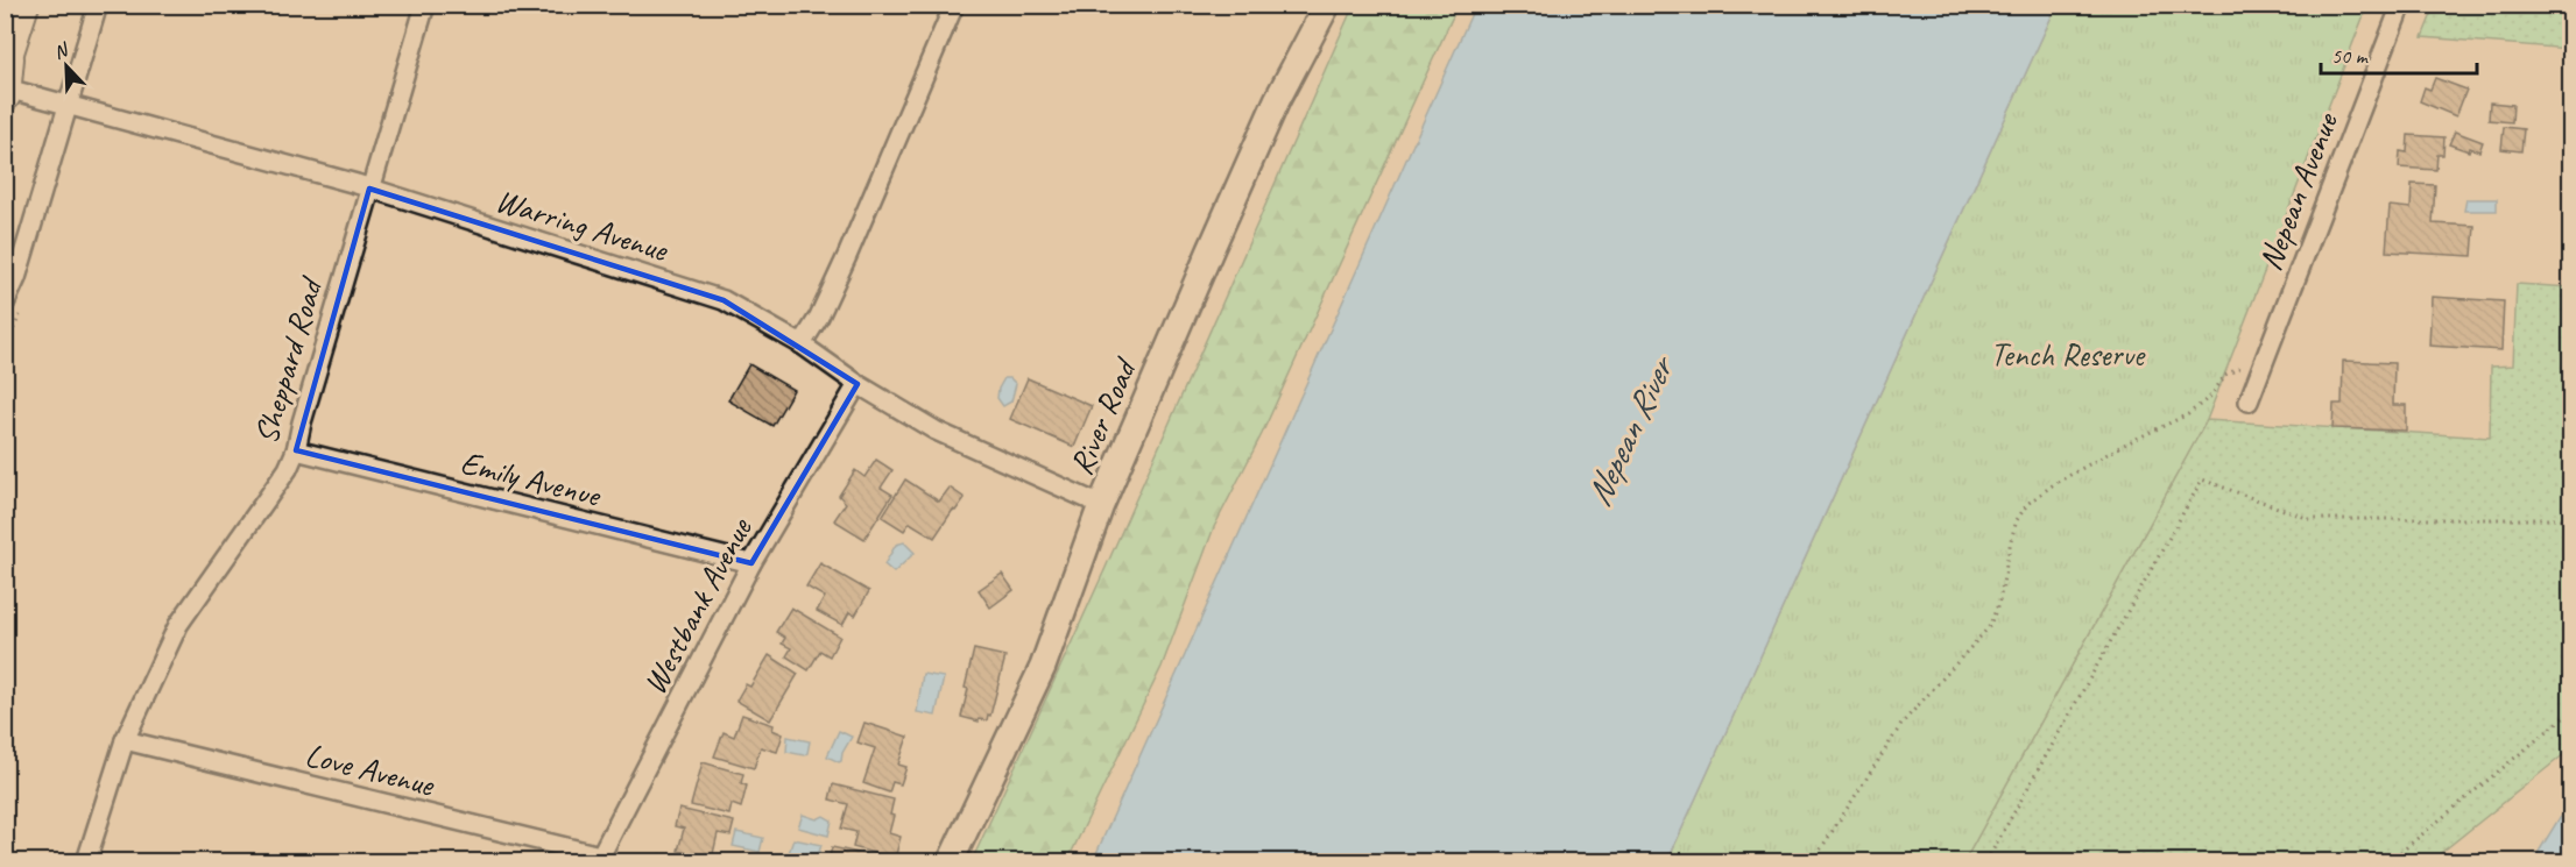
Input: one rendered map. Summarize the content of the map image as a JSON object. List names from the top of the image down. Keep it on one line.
{"streets":{"street":["Nepean Avenue","Warring Avenue","Sheppard Road","River Road","Emily Avenue","Westbank Avenue","Love Avenue"]},"crossings":[["Warring Avenue","Sheppard Road"],["Warring Avenue","River Road"],["Warring Avenue","Westbank Avenue"],["Sheppard Road","Emily Avenue"],["Sheppard Road","Love Avenue"],["Emily Avenue","Westbank Avenue"],["Westbank Avenue","Love Avenue"]],"water":["Nepean River"],"parks":["Tench Reserve"],"scale_bar":"50 m","north":"top left"}
